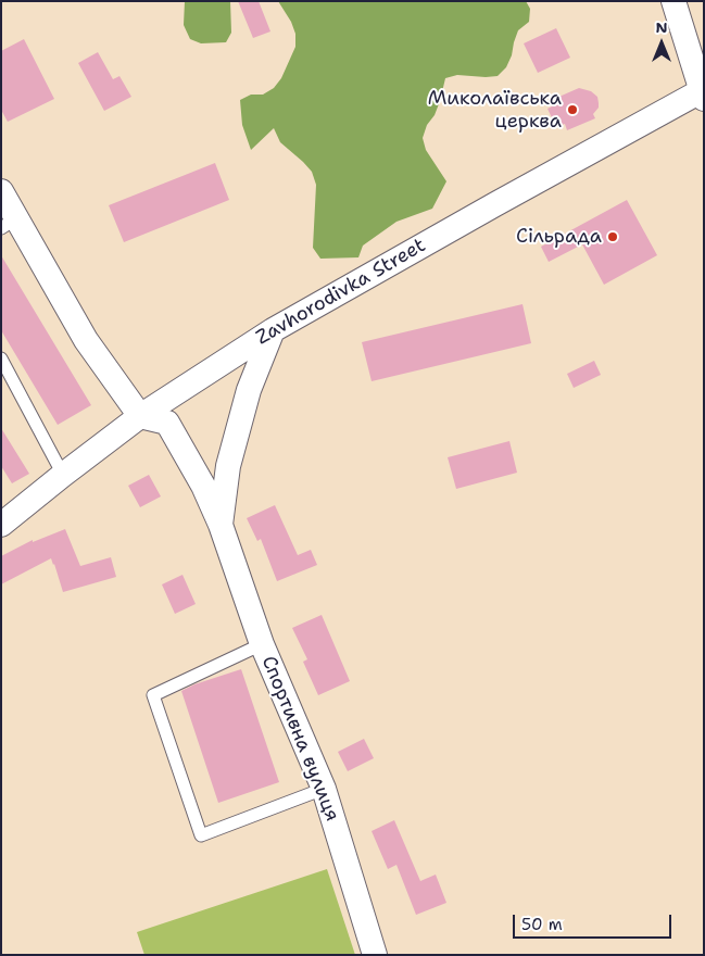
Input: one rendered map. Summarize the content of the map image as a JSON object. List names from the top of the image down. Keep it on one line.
{"streets":{"street":["Zavhorodivka Street","Спортивна вулиця"]},"crossings":[["Zavhorodivka Street","Спортивна вулиця"]],"places":["Миколаївська церква","Сільрада"],"scale_bar":"50 m","north":"top"}
